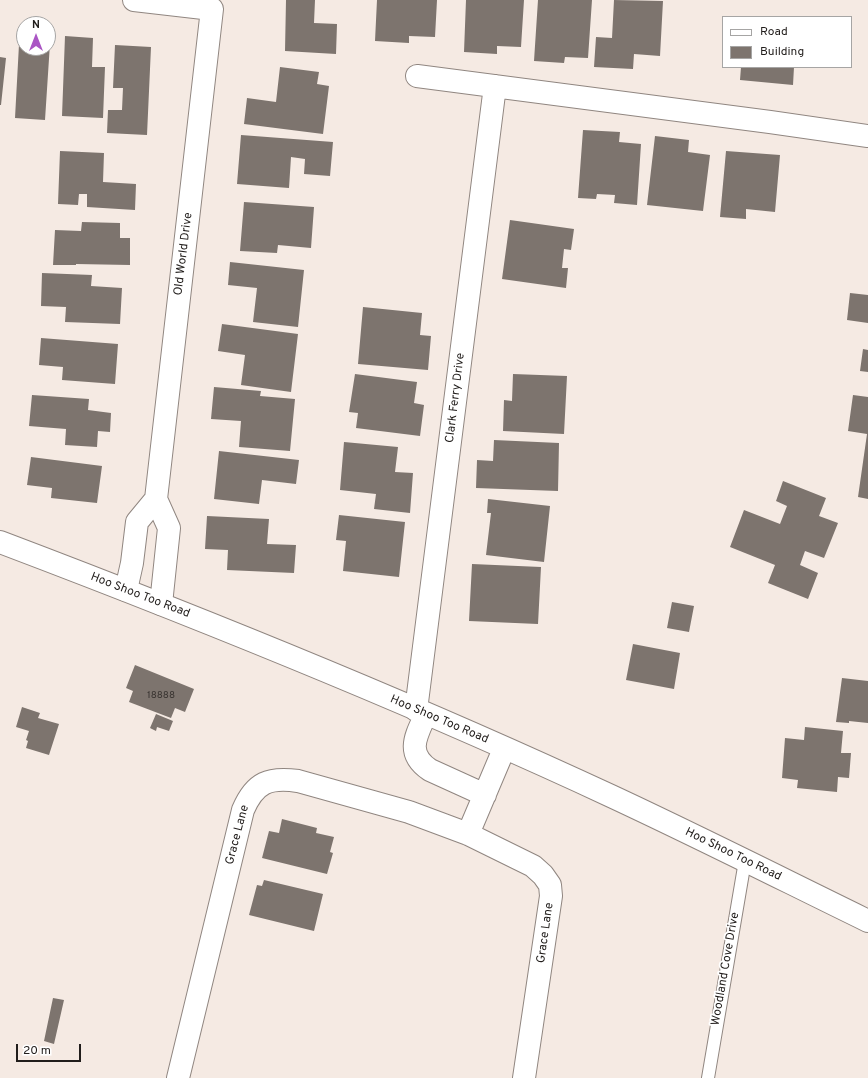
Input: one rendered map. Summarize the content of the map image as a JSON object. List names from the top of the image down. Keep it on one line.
{"streets":{"street":["Old World Drive","Clark Ferry Drive","Hoo Shoo Too Road","Grace Lane"],"lane":["Woodland Cove Drive"]},"crossings":[["Clark Ferry Drive","Hoo Shoo Too Road"],["Hoo Shoo Too Road","Woodland Cove Drive"]],"house_numbers":["18888"],"legend":["Road","Building"],"scale_bar":"20 m","north":"top"}
